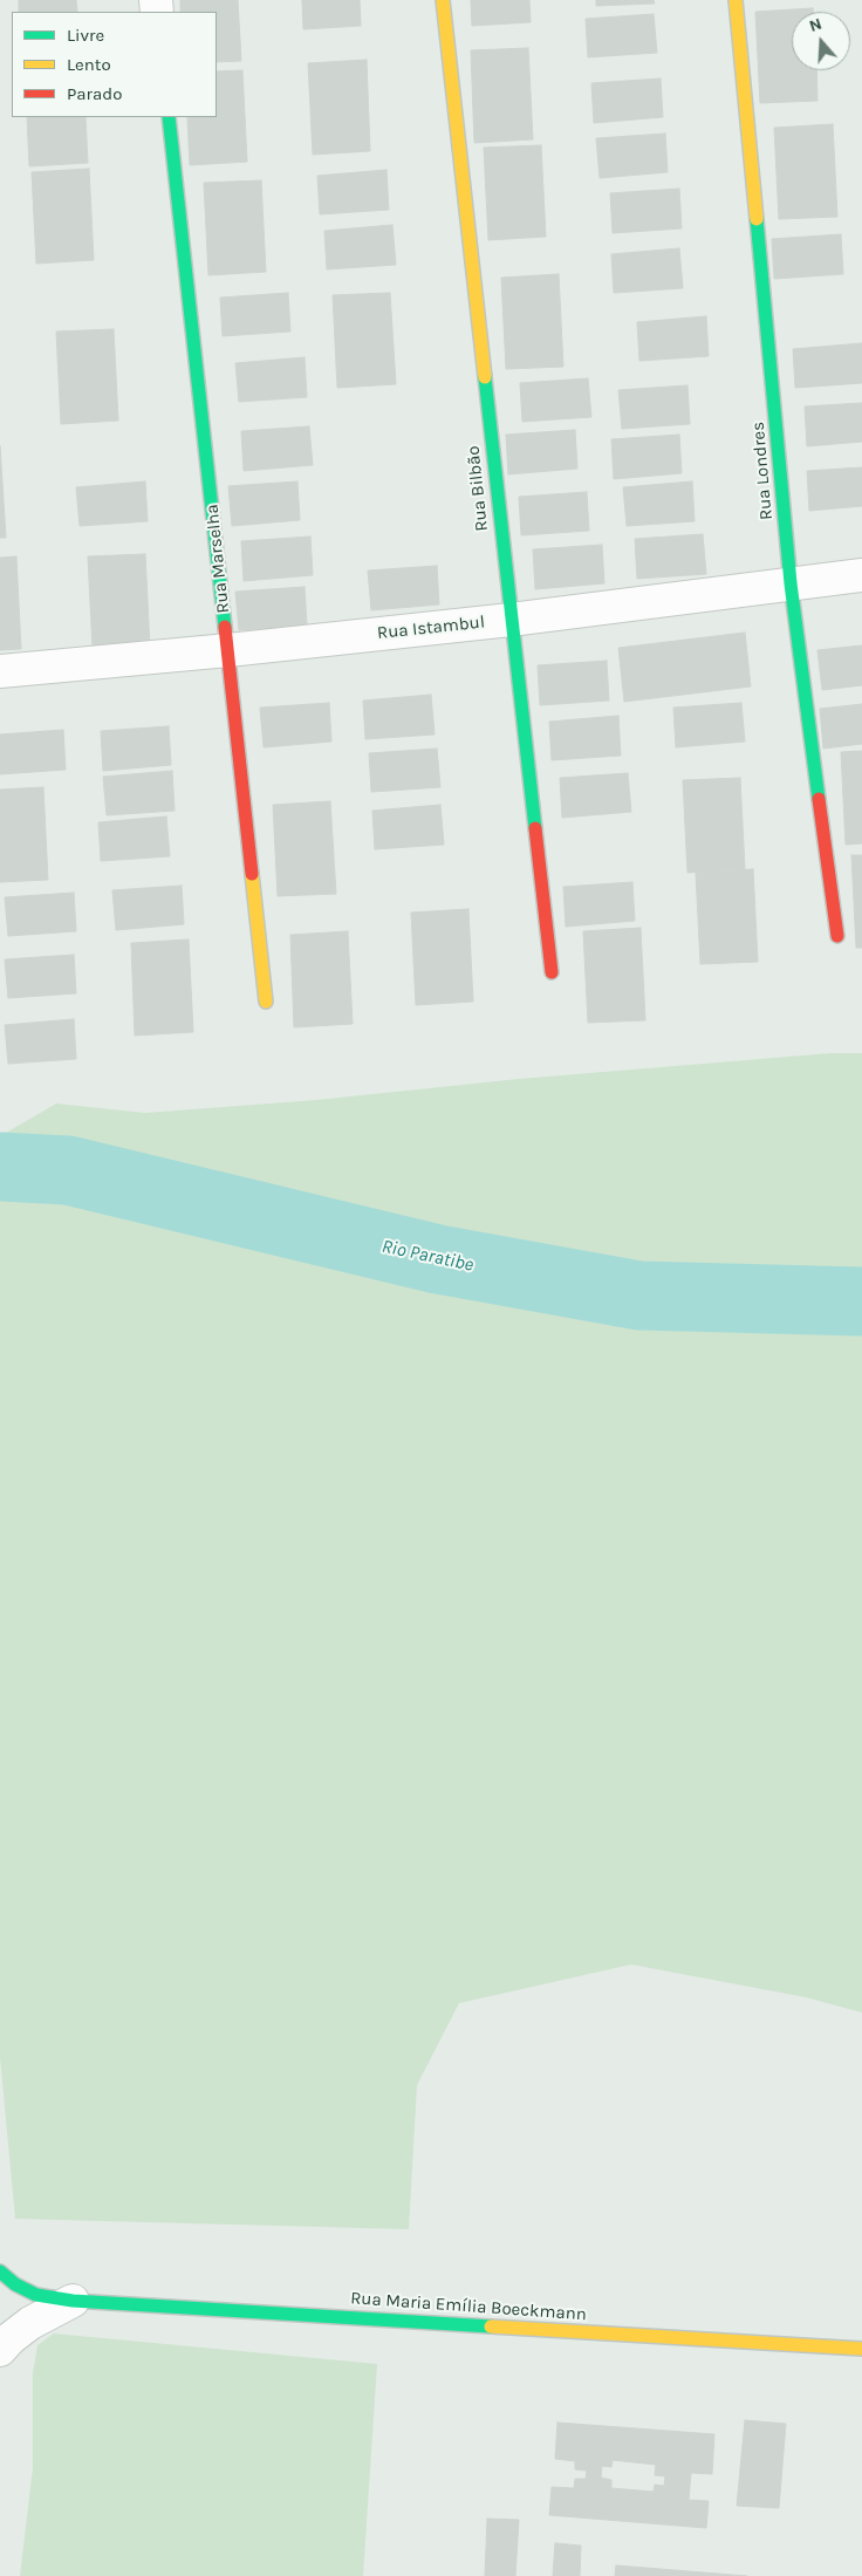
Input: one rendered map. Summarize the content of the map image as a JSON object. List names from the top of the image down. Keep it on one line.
{"streets":{"street":["Rua Londres","Rua Bilbão","Rua Marselha","Rua Istambul","Rua Maria Emília Boeckmann"]},"crossings":[["Rua Londres","Rua Istambul"],["Rua Bilbão","Rua Istambul"],["Rua Marselha","Rua Istambul"]],"water":["Rio Paratibe"],"legend":["Livre","Lento","Parado"],"north":"top"}
